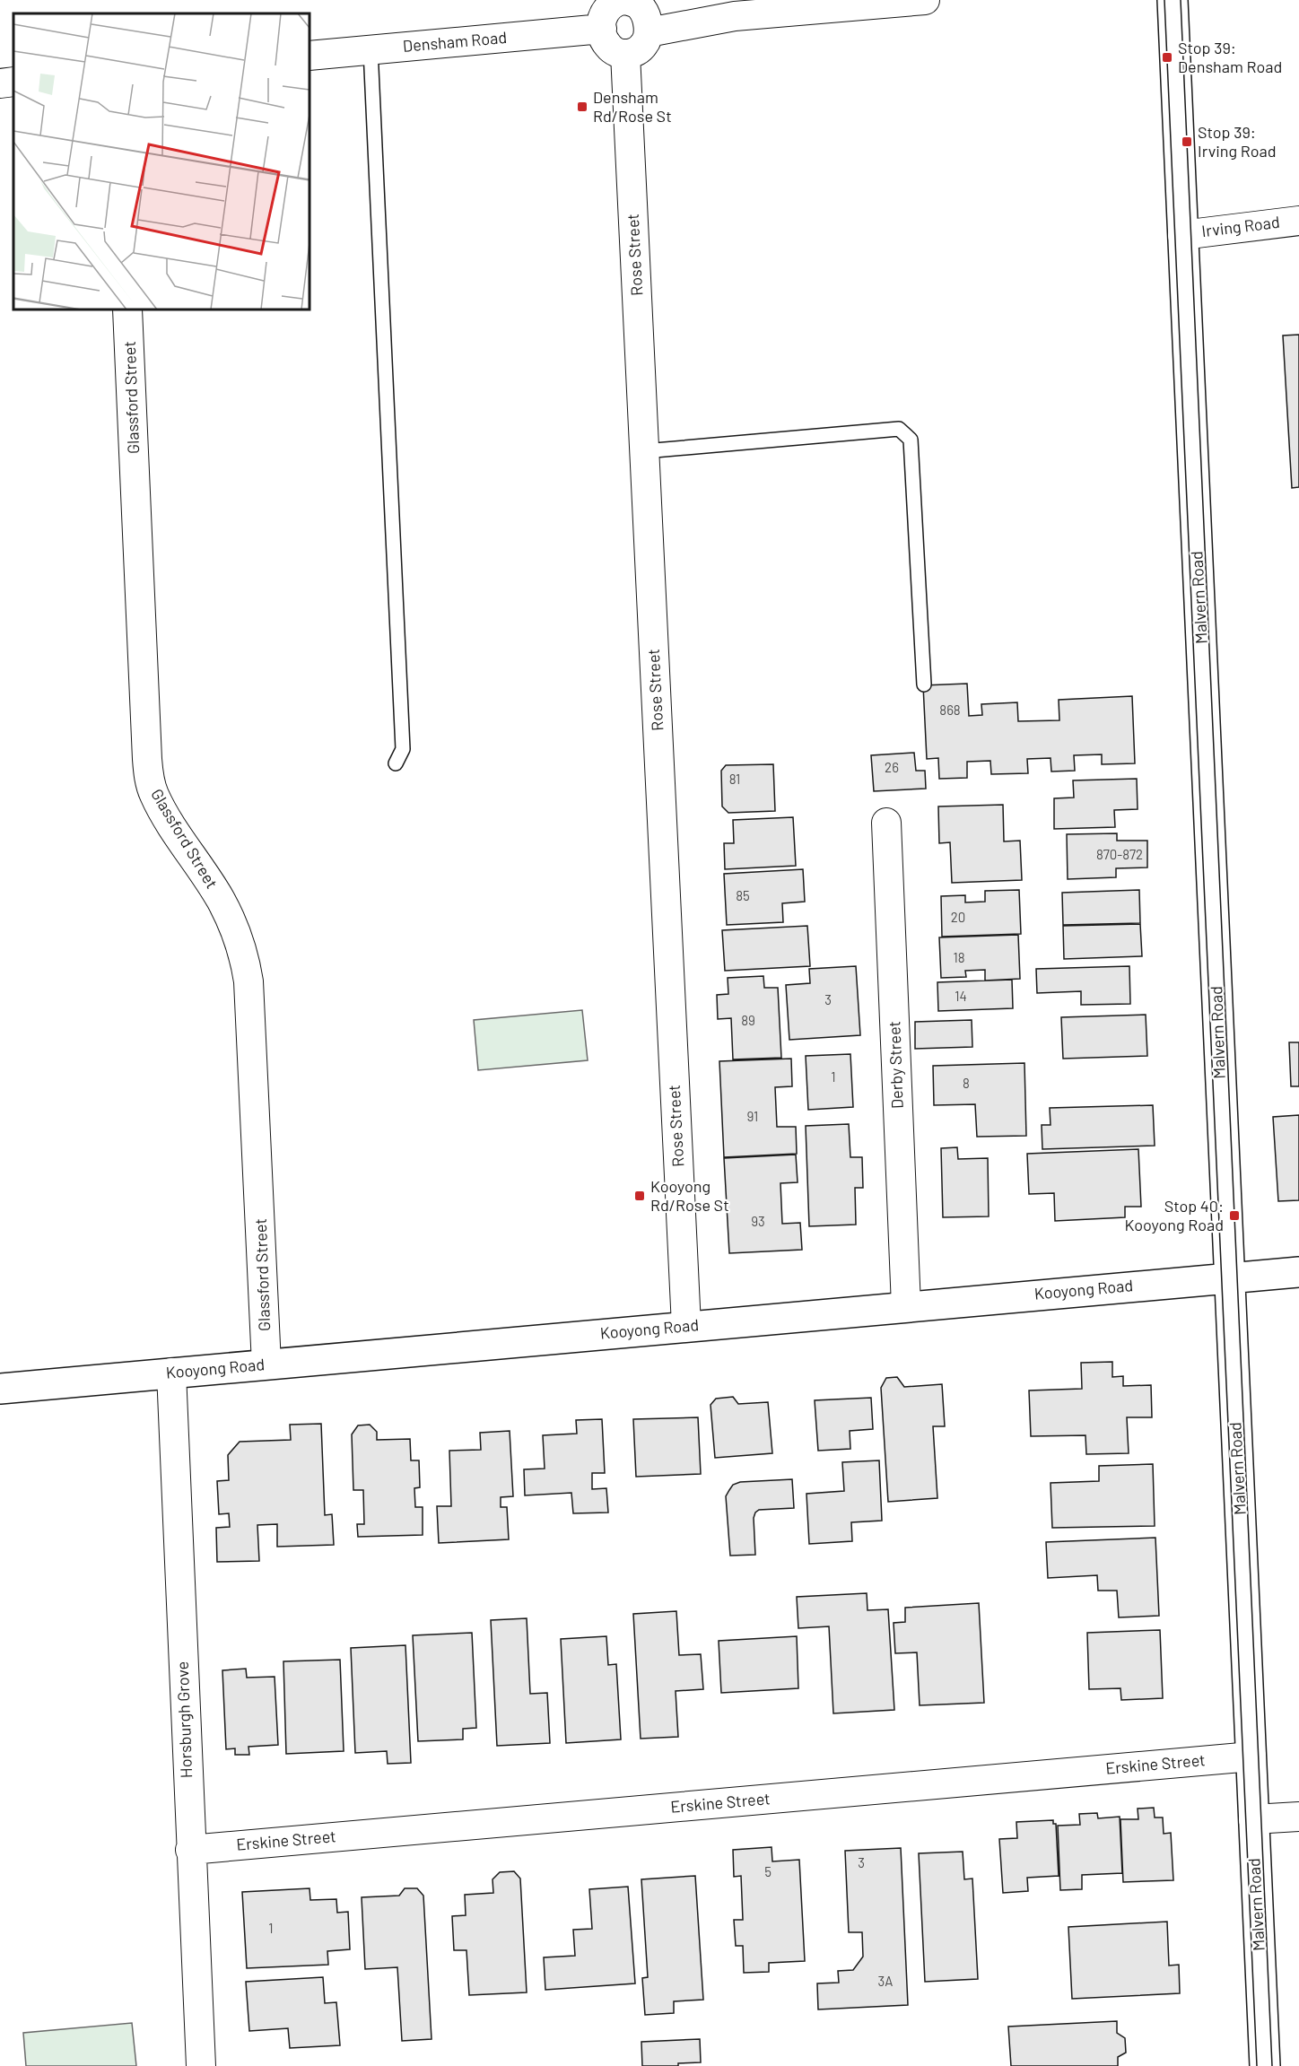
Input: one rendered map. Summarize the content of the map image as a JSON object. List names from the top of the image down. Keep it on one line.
{"streets":{"main road":["Malvern Road","Kooyong Road"],"street":["Densham Road","Irving Road","Rose Street","Glassford Street","Derby Street","Horsburgh Grove","Erskine Street"]},"crossings":[["Densham Road","Rose Street"],["Irving Road","Malvern Road"],["Rose Street","Kooyong Road"],["Glassford Street","Kooyong Road"],["Malvern Road","Kooyong Road"],["Malvern Road","Erskine Street"],["Derby Street","Kooyong Road"],["Kooyong Road","Horsburgh Grove"],["Horsburgh Grove","Erskine Street"]],"places":{"transit":["Stop 39: Densham Road","Densham Rd/Rose St","Stop 39: Irving Road","Kooyong Rd/Rose St","Stop 40: Kooyong Road"]},"house_numbers":["868","26","81","870-872","85","20","18","14","3","89","1","8","91","93","3","5","1","3A"]}
